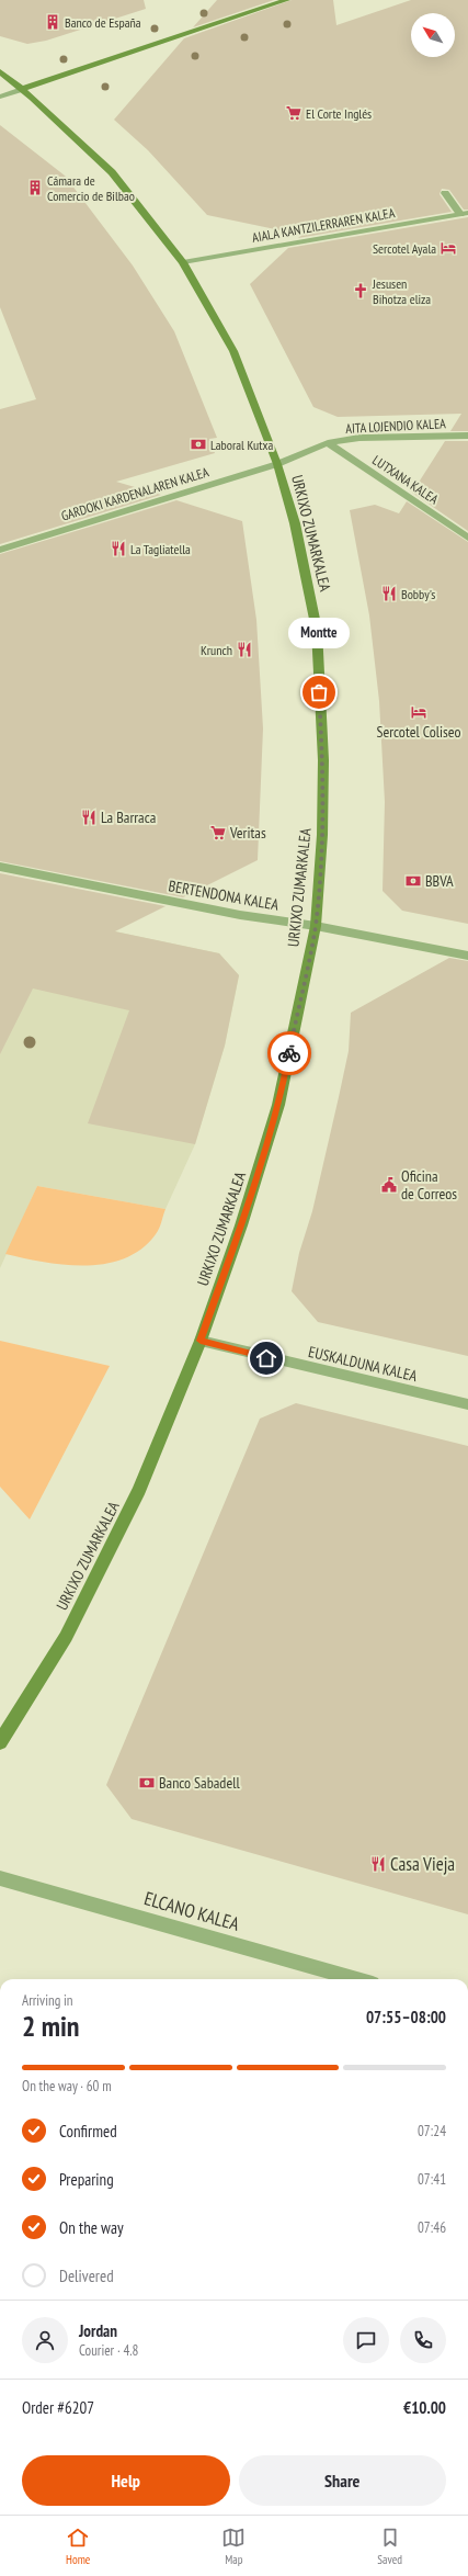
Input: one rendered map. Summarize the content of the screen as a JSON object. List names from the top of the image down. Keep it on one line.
{"streets":{"main road":["URKIXO ZUMARKALEA"],"street":["AIALA KANTZILERRAREN KALEA","AITA LOJENDIO KALEA","LUTXANA KALEA","GARDOKI KARDENALAREN KALEA","BERTENDONA KALEA","EUSKALDUNA KALEA","ELCANO KALEA"]},"crossings":[["AIALA KANTZILERRAREN KALEA","URKIXO ZUMARKALEA"],["AITA LOJENDIO KALEA","LUTXANA KALEA"],["AITA LOJENDIO KALEA","GARDOKI KARDENALAREN KALEA"],["AITA LOJENDIO KALEA","URKIXO ZUMARKALEA"],["GARDOKI KARDENALAREN KALEA","URKIXO ZUMARKALEA"],["URKIXO ZUMARKALEA","BERTENDONA KALEA"],["URKIXO ZUMARKALEA","EUSKALDUNA KALEA"]],"places":{"building":["Banco de España","Cámara de Comercio de Bilbao"],"supermarket":["El Corte Inglés","Veritas"],"hotel":["Sercotel Ayala","Sercotel Coliseo"],"church":["Jesusen Bihotza eliza"],"bank":["Laboral Kutxa","BBVA","Banco Sabadell"],"restaurant":["La Tagliatella","Bobby's","Krunch","La Barraca","Casa Vieja"],"other":["Montte"],"public building":["Oficina de Correos"]},"north":"top left","page":{"bubble":"Montte","heading":["2 min","Arriving in","07:55–08:00"],"panel":["Jordan","Courier · 4.8","Order #6207","€10.00"],"bar":"On the way · 60 m","list":[["Confirmed","07:24"],["Preparing","07:41"],["On the way","07:46"],"Delivered"],"buttons":["Help","Share"],"tabs":["Home","Map","Saved"]}}
